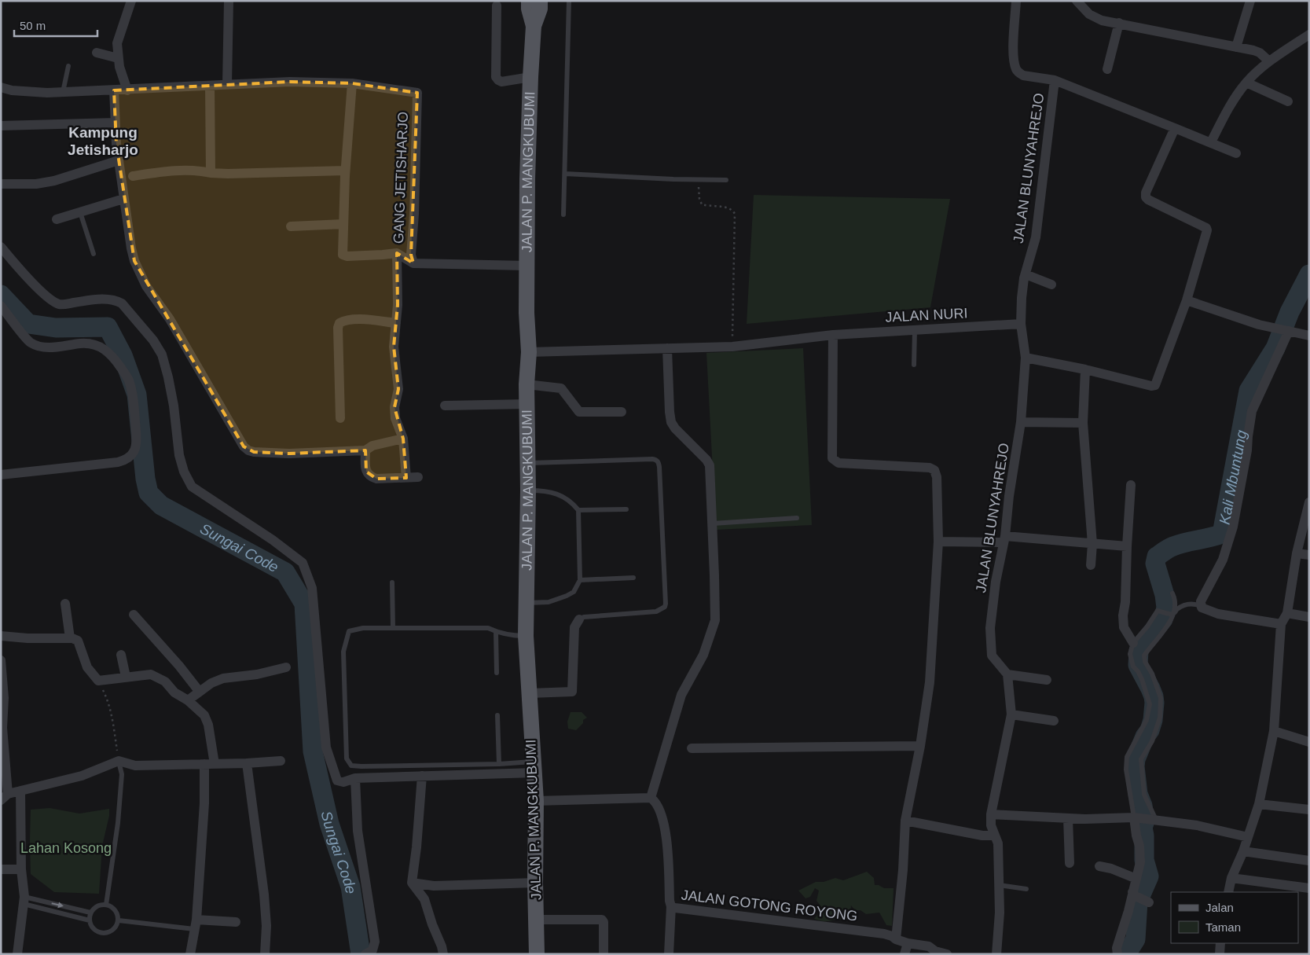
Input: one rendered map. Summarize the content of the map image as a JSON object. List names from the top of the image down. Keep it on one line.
{"streets":{"main road":["JALAN P. MANGKUBUMI"],"street":["JALAN BLUNYAHREJO","GANG JETISHARJO","JALAN NURI","JALAN GOTONG ROYONG"]},"crossings":[["JALAN BLUNYAHREJO","JALAN NURI"],["JALAN P. MANGKUBUMI","GANG JETISHARJO"],["JALAN P. MANGKUBUMI","JALAN NURI"]],"districts":["Kampung Jetisharjo"],"water":["Kali Mbuntung","Sungai Code"],"parks":["Lahan Kosong"],"legend":["Jalan","Taman"],"scale_bar":"50 m"}
